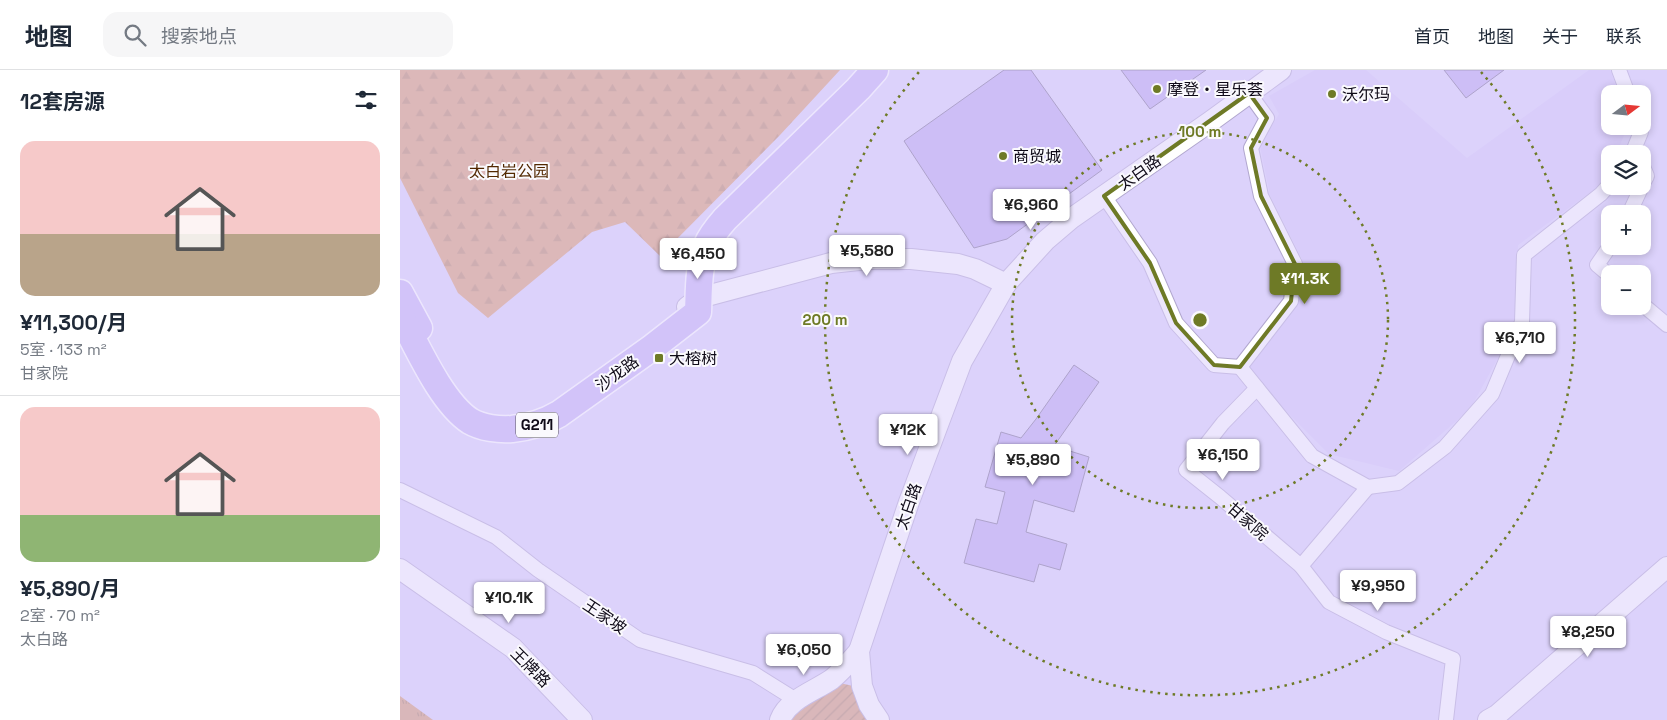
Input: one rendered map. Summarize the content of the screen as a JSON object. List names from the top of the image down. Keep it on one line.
{"streets":{"highway":["沙龙路","G211"],"main road":["太白路","王牌路"],"street":["甘家院","王家坡"]},"crossings":[["太白路","王家坡"]],"parks":["太白岩公园"],"places":{"other":["摩登・星乐荟","沃尔玛","商贸城"],"transit":["大榕树"]},"north":"right","page":{"header":"地图","search":"搜索地点","nav":["首页","地图","关于","联系"],"heading":"12套房源","map_buttons":["+","−"],"list":[{"name":"¥11,300/月","note":"5室 · 133 m² · 甘家院"},{"name":"¥5,890/月","note":"2室 · 70 m² · 太白路"}],"price":["¥6,960","¥5,580","¥6,450","¥11.3K","¥6,710","¥12K","¥6,150","¥5,890","¥9,950","¥10.1K","¥8,250","¥6,050"]},"rings":["100 m","200 m"]}
